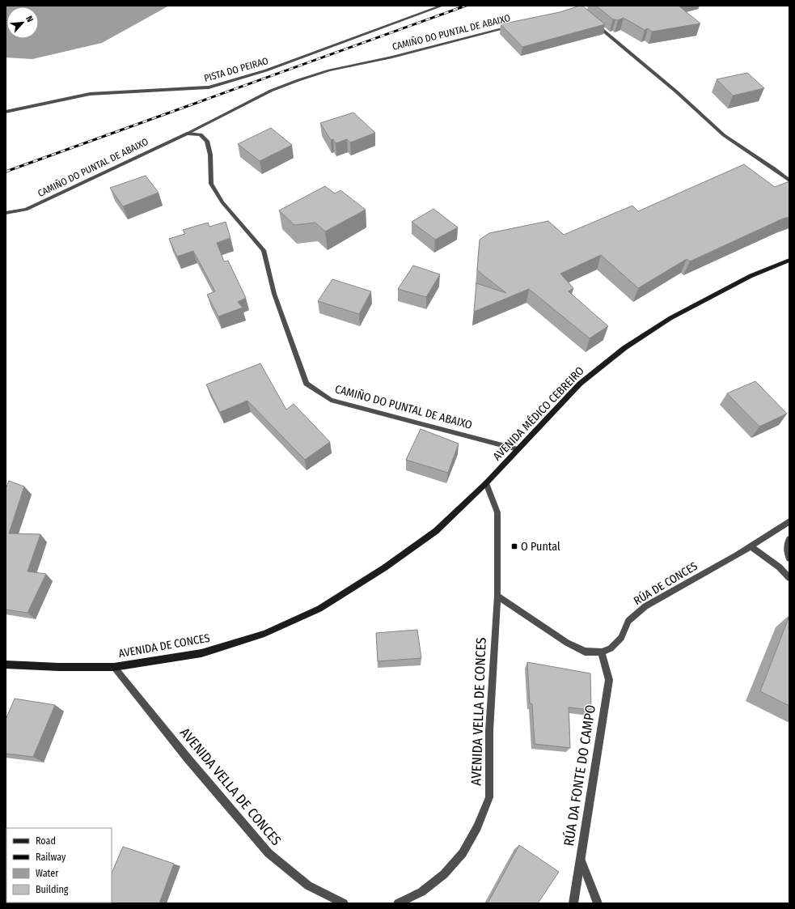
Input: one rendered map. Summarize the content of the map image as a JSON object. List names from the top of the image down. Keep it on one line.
{"streets":{"main road":["AVENIDA MÉDICO CEBREIRO","AVENIDA DE CONCES"],"street":["CAMIÑO DO PUNTAL DE ABAIXO","PISTA DO PEIRAO","RÚA DE CONCES","AVENIDA VELLA DE CONCES","RÚA DA FONTE DO CAMPO"]},"crossings":[["CAMIÑO DO PUNTAL DE ABAIXO","AVENIDA MÉDICO CEBREIRO"],["AVENIDA MÉDICO CEBREIRO","AVENIDA DE CONCES"],["AVENIDA MÉDICO CEBREIRO","AVENIDA VELLA DE CONCES"],["RÚA DE CONCES","RÚA DA FONTE DO CAMPO"],["AVENIDA DE CONCES","AVENIDA VELLA DE CONCES"]],"places":{"transit":["O Puntal"]},"legend":["Road","Railway","Water","Building"],"north":"top right"}
